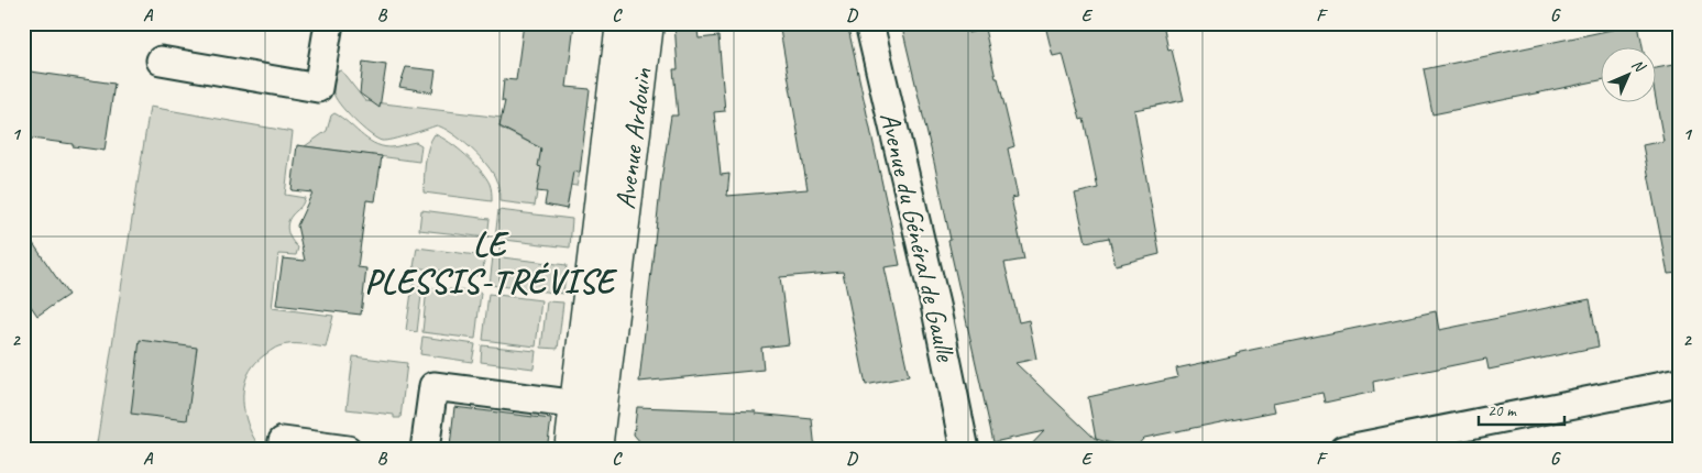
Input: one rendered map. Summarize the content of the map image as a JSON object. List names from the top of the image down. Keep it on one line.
{"streets":{"street":["Avenue Ardouin","Avenue du Général de Gaulle"]},"districts":["LE PLESSIS-TRÉVISE"],"scale_bar":"20 m","north":"top right","grid":{"columns":["A","B","C","D","E","F","G"],"rows":["1","2"]}}
